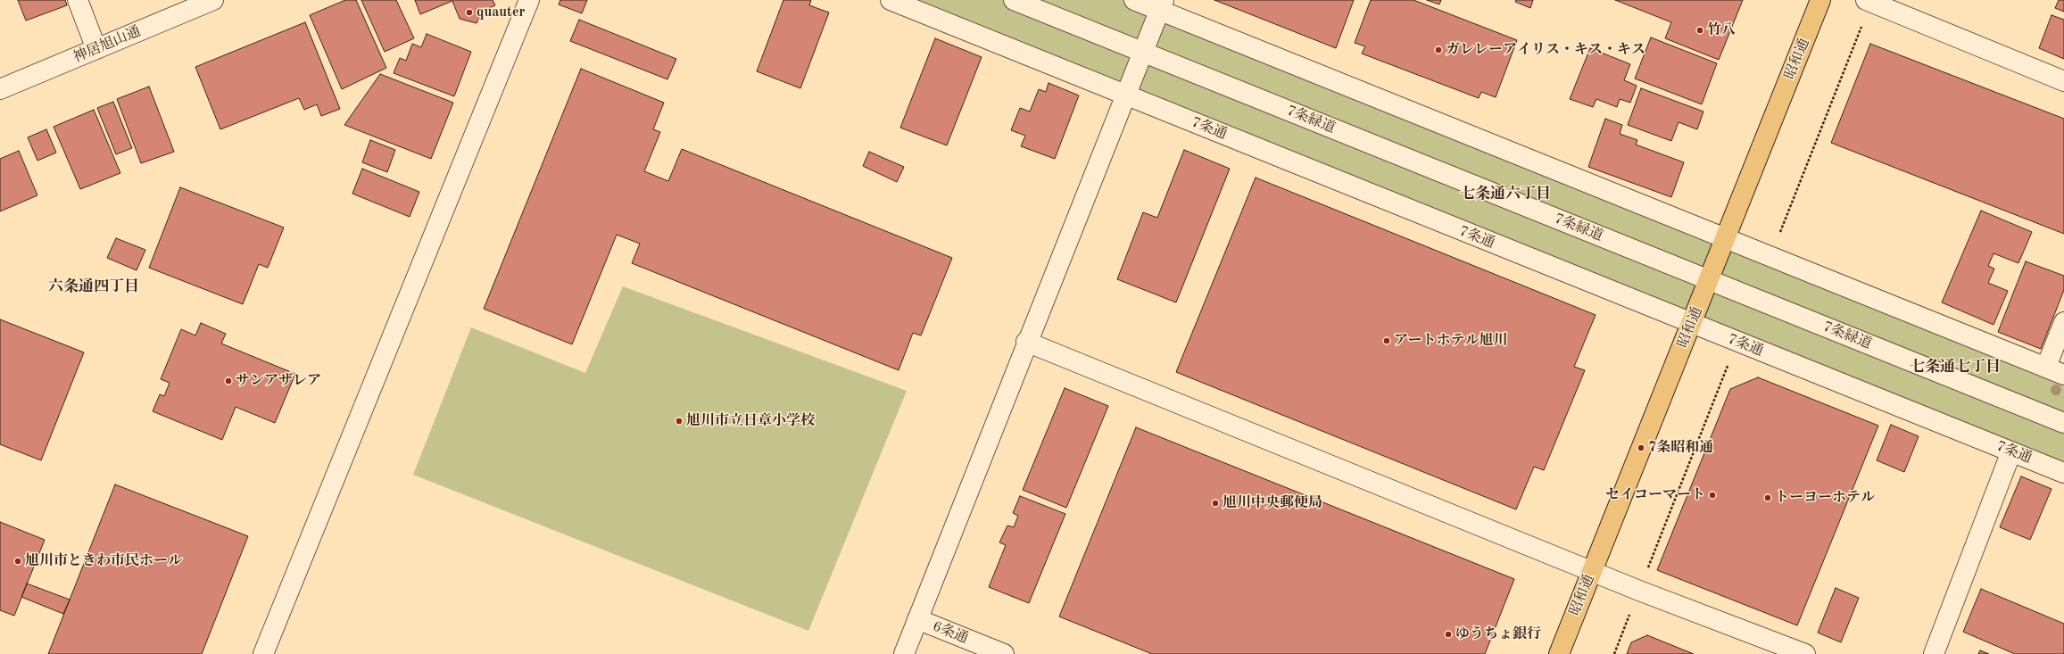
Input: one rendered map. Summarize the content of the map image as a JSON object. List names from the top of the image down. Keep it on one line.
{"streets":{"highway":["昭和通"],"street":["神居旭山通","7条緑道","7条通","6条通"]},"crossings":[["昭和通","7条緑道"],["昭和通","7条通"]],"districts":["七条通六丁目","六条通四丁目","七条通七丁目"],"places":["quauter","竹八","ガレレーアイリス・キス・キス","アートホテル旭川","サンアザレア","旭川市立日章小学校","7条昭和通","セイコーマート","トーヨーホテル","旭川中央郵便局","旭川市ときわ市民ホール","ゆうちょ銀行"]}
